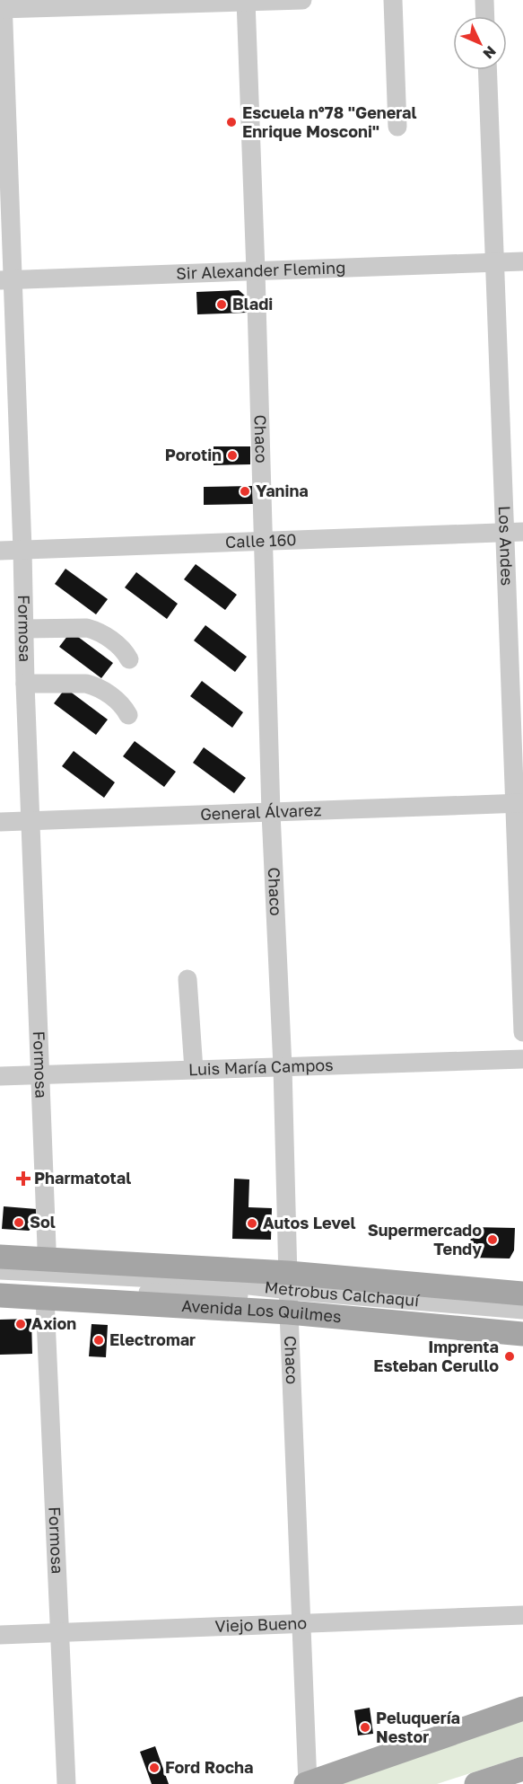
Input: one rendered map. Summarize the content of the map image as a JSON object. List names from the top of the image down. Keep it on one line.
{"streets":{"main road":["Avenida Los Quilmes"],"street":["Sir Alexander Fleming","Chaco","Calle 160","Los Andes","Formosa","General Álvarez","Luis María Campos","Metrobus Calchaquí","Viejo Bueno"]},"crossings":[["Sir Alexander Fleming","Chaco"],["Sir Alexander Fleming","Los Andes"],["Sir Alexander Fleming","Formosa"],["Chaco","Calle 160"],["Chaco","General Álvarez"],["Chaco","Luis María Campos"],["Chaco","Metrobus Calchaquí"],["Chaco","Avenida Los Quilmes"],["Chaco","Viejo Bueno"],["Calle 160","Los Andes"],["Calle 160","Formosa"],["Los Andes","General Álvarez"],["Formosa","General Álvarez"],["Formosa","Luis María Campos"],["Formosa","Metrobus Calchaquí"],["Formosa","Avenida Los Quilmes"],["Formosa","Viejo Bueno"],["Metrobus Calchaquí","Avenida Los Quilmes"]],"places":{"other":["Escuela n°78 \"General Enrique Mosconi\"","Bladi","Porotin","Yanina","Sol","Autos Level","Supermercado Tendy","Axion","Electromar","Imprenta Esteban Cerullo","Peluquería Nestor","Ford Rocha"],"health":["Pharmatotal"]},"north":"bottom right"}
